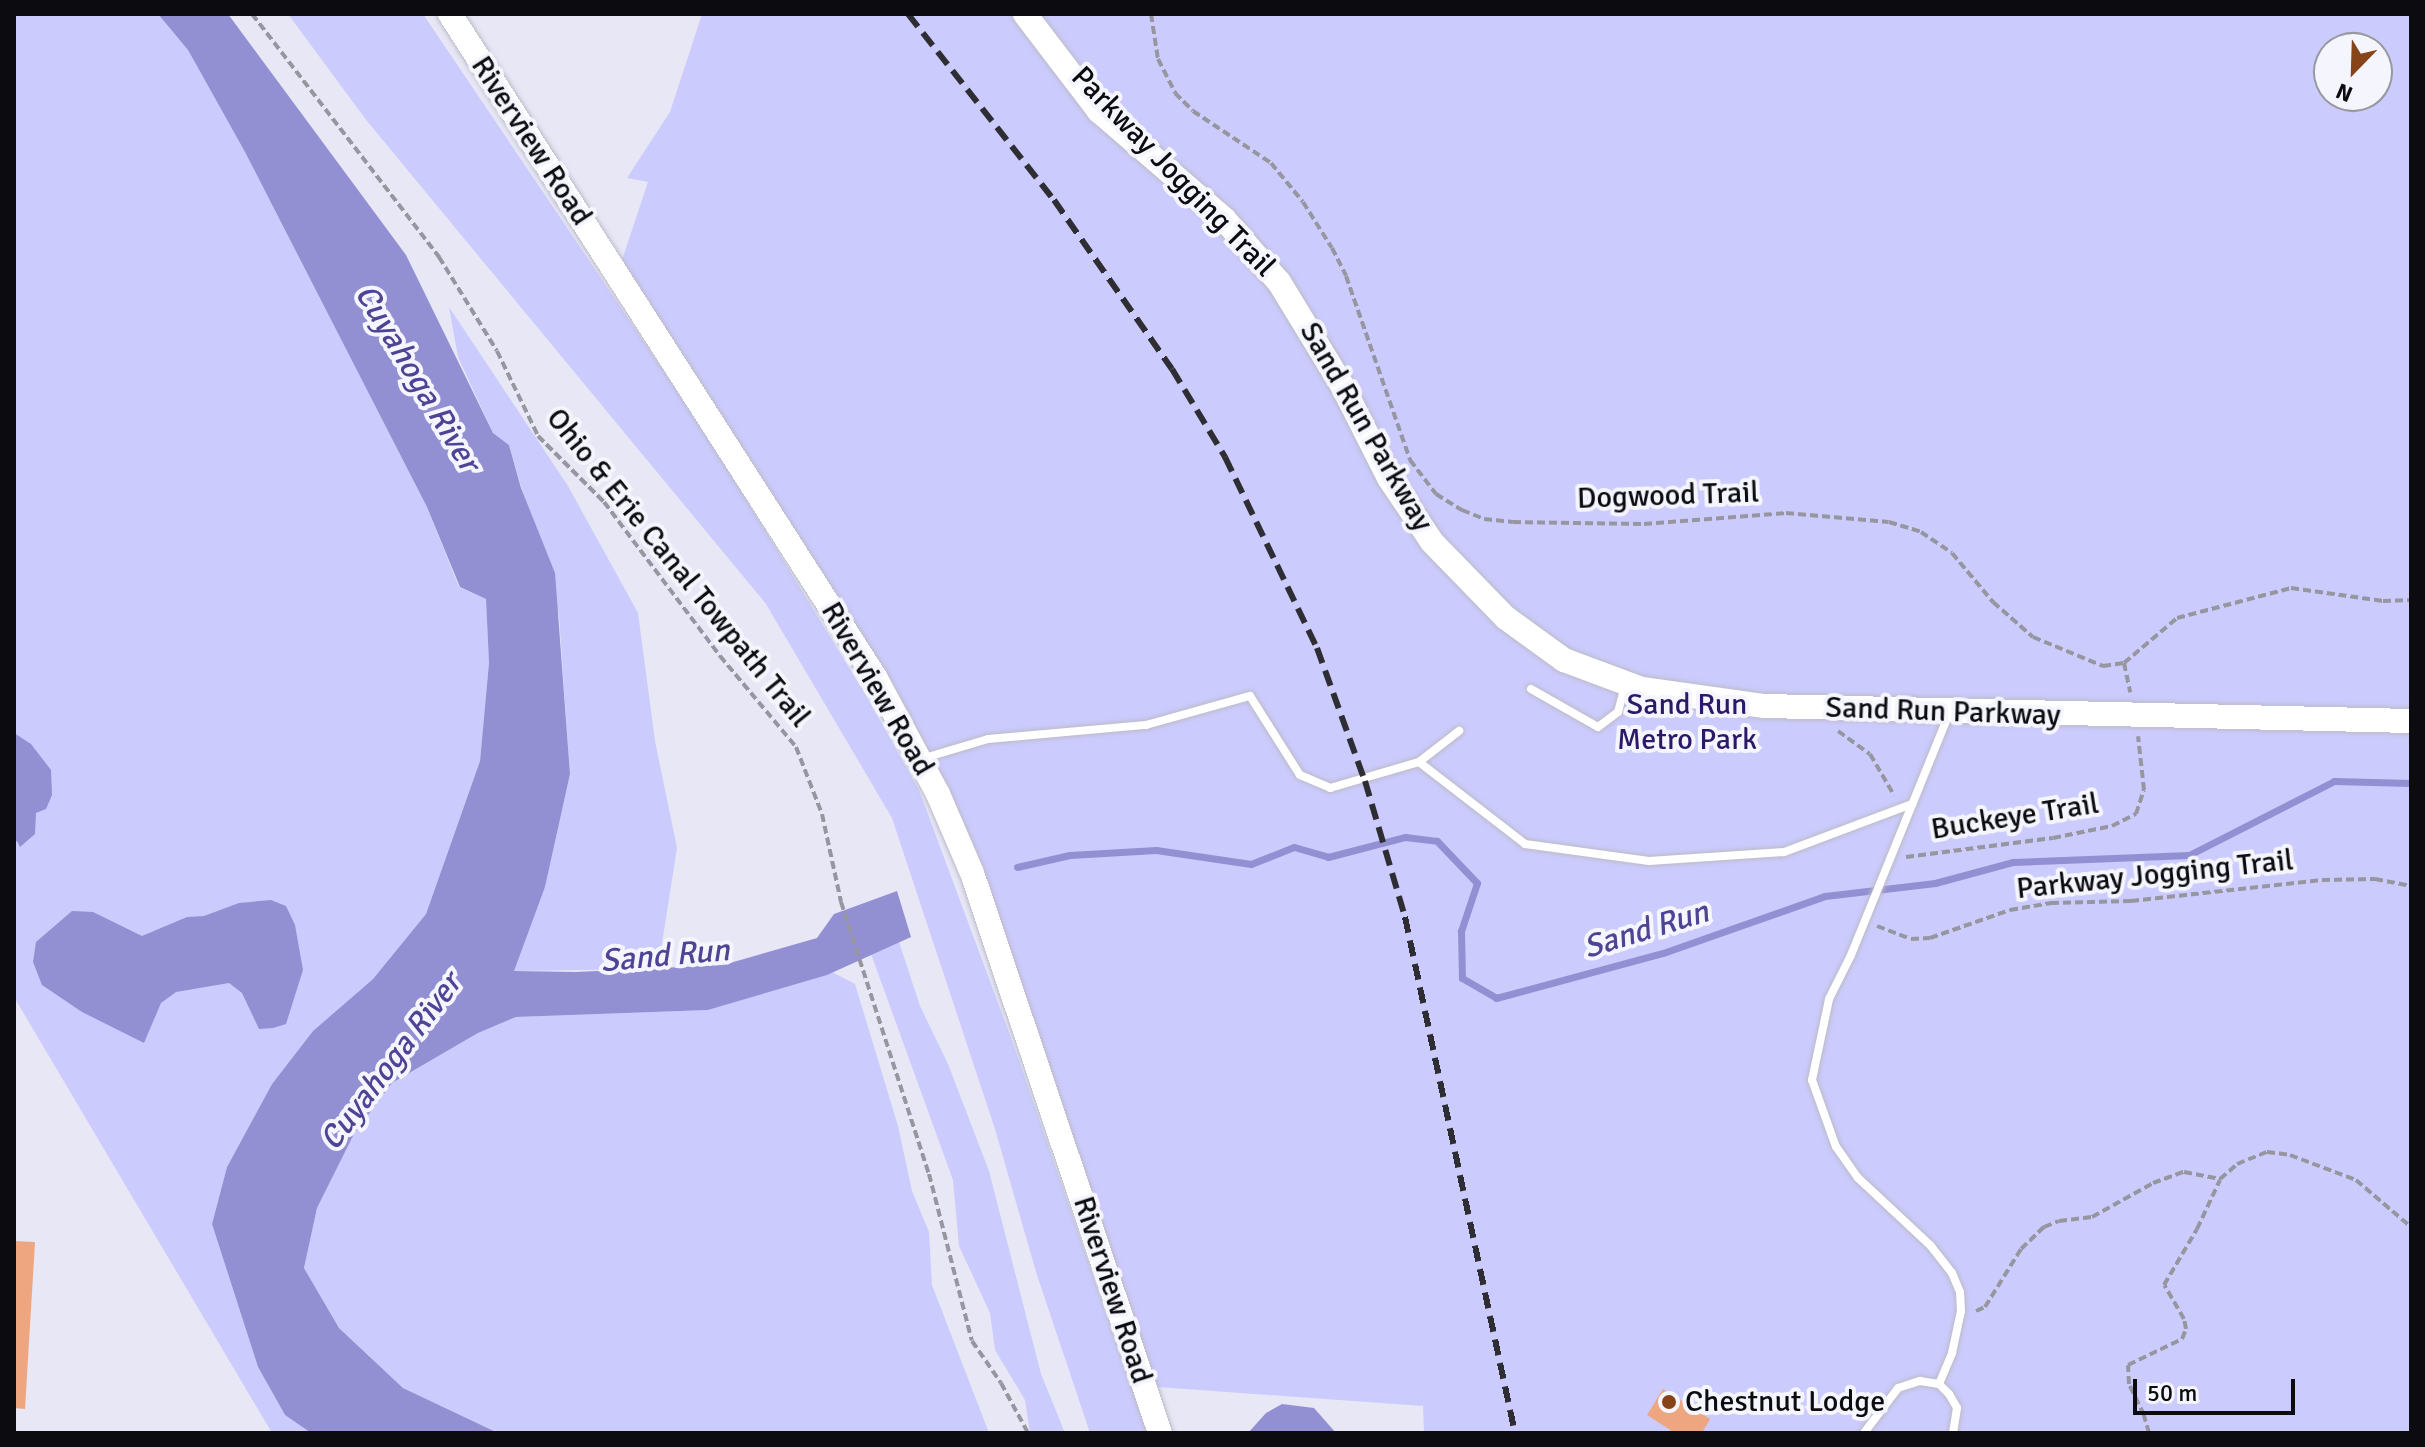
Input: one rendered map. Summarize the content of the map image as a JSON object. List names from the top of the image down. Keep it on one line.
{"streets":{"street":["Riverview Road","Sand Run Parkway"],"path":["Parkway Jogging Trail","Dogwood Trail","Ohio & Erie Canal Towpath Trail","Buckeye Trail"]},"crossings":[["Sand Run Parkway","Buckeye Trail"],["Dogwood Trail","Buckeye Trail"]],"water":["Cuyahoga River","Sand Run"],"parks":["Sand Run Metro Park"],"places":["Chestnut Lodge"],"scale_bar":"50 m","north":"bottom left"}
